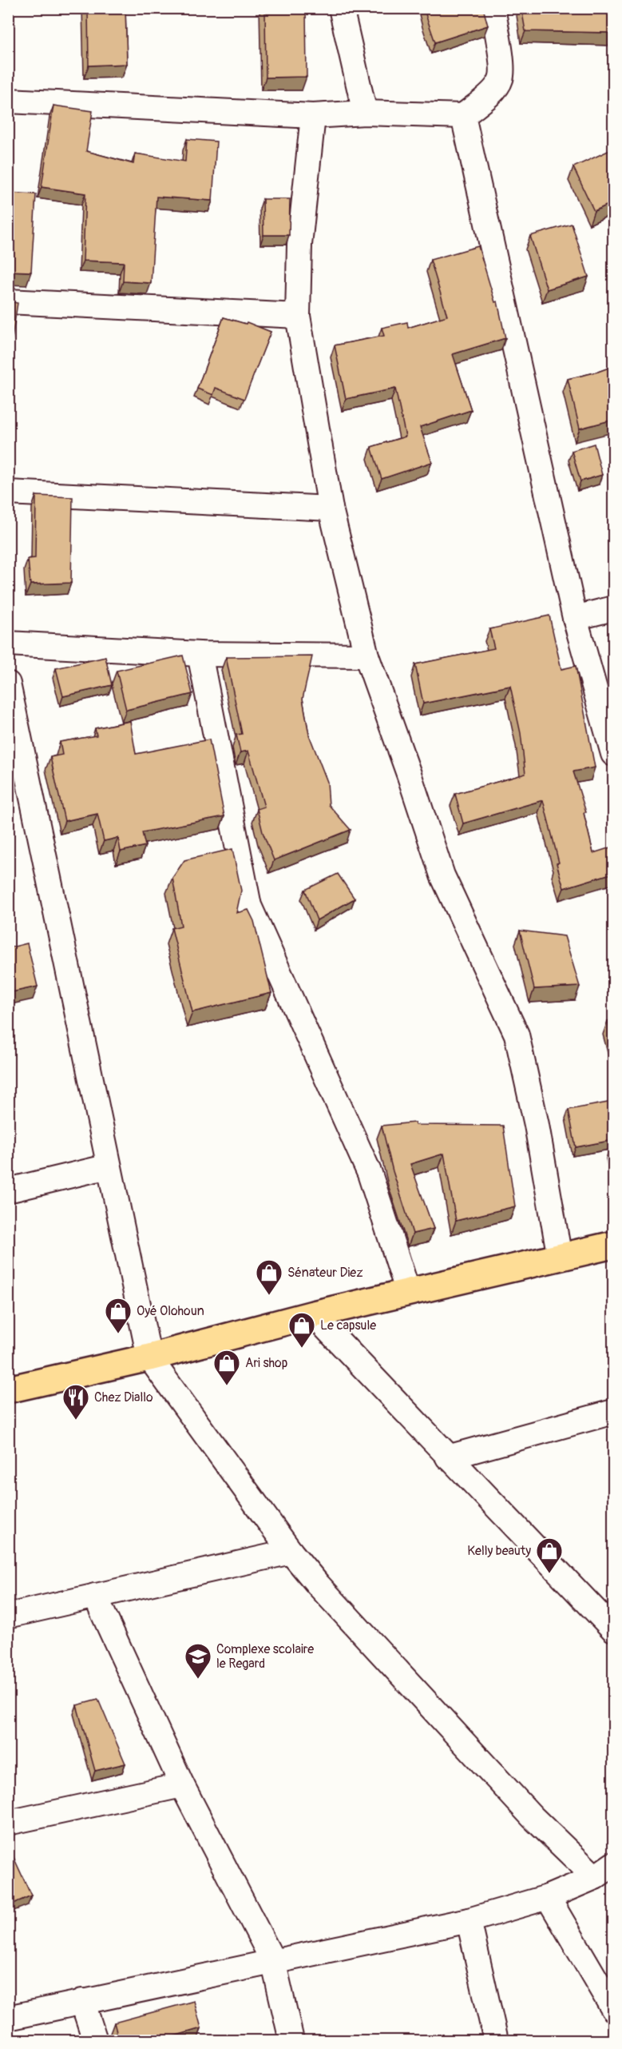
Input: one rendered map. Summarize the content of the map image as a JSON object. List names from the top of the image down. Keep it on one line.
{"places":{"shop":["Sénateur Diez","Oyé Olohoun","Le capsule","Ari shop","Kelly beauty"],"restaurant":["Chez Diallo"],"school or university":["Complexe scolaire le Regard"]}}
